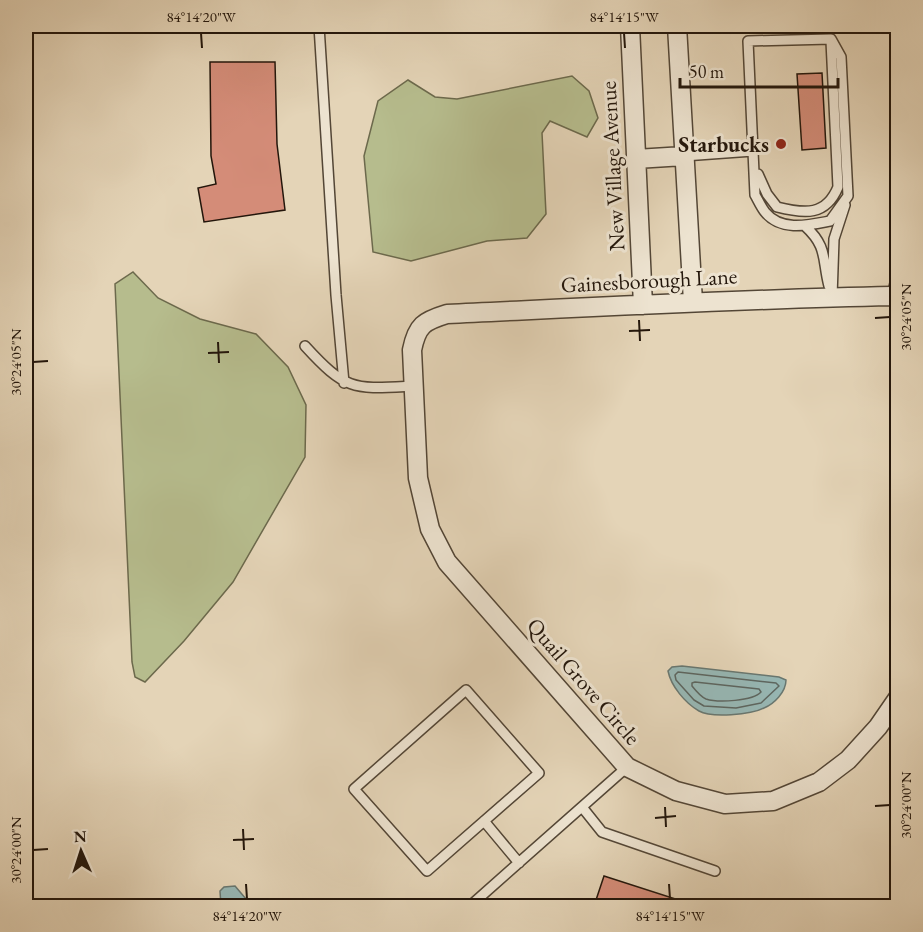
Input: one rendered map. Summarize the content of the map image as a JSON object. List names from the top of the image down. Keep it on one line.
{"streets":{"street":["New Village Avenue","Gainesborough Lane","Quail Grove Circle"]},"crossings":[["New Village Avenue","Gainesborough Lane"],["Gainesborough Lane","Quail Grove Circle"]],"places":["Starbucks"],"scale_bar":"50 m","north":"top","coordinates":["84°14'20\"W","84°14'15\"W","30°24'05\"N","30°24'00\"N"]}
